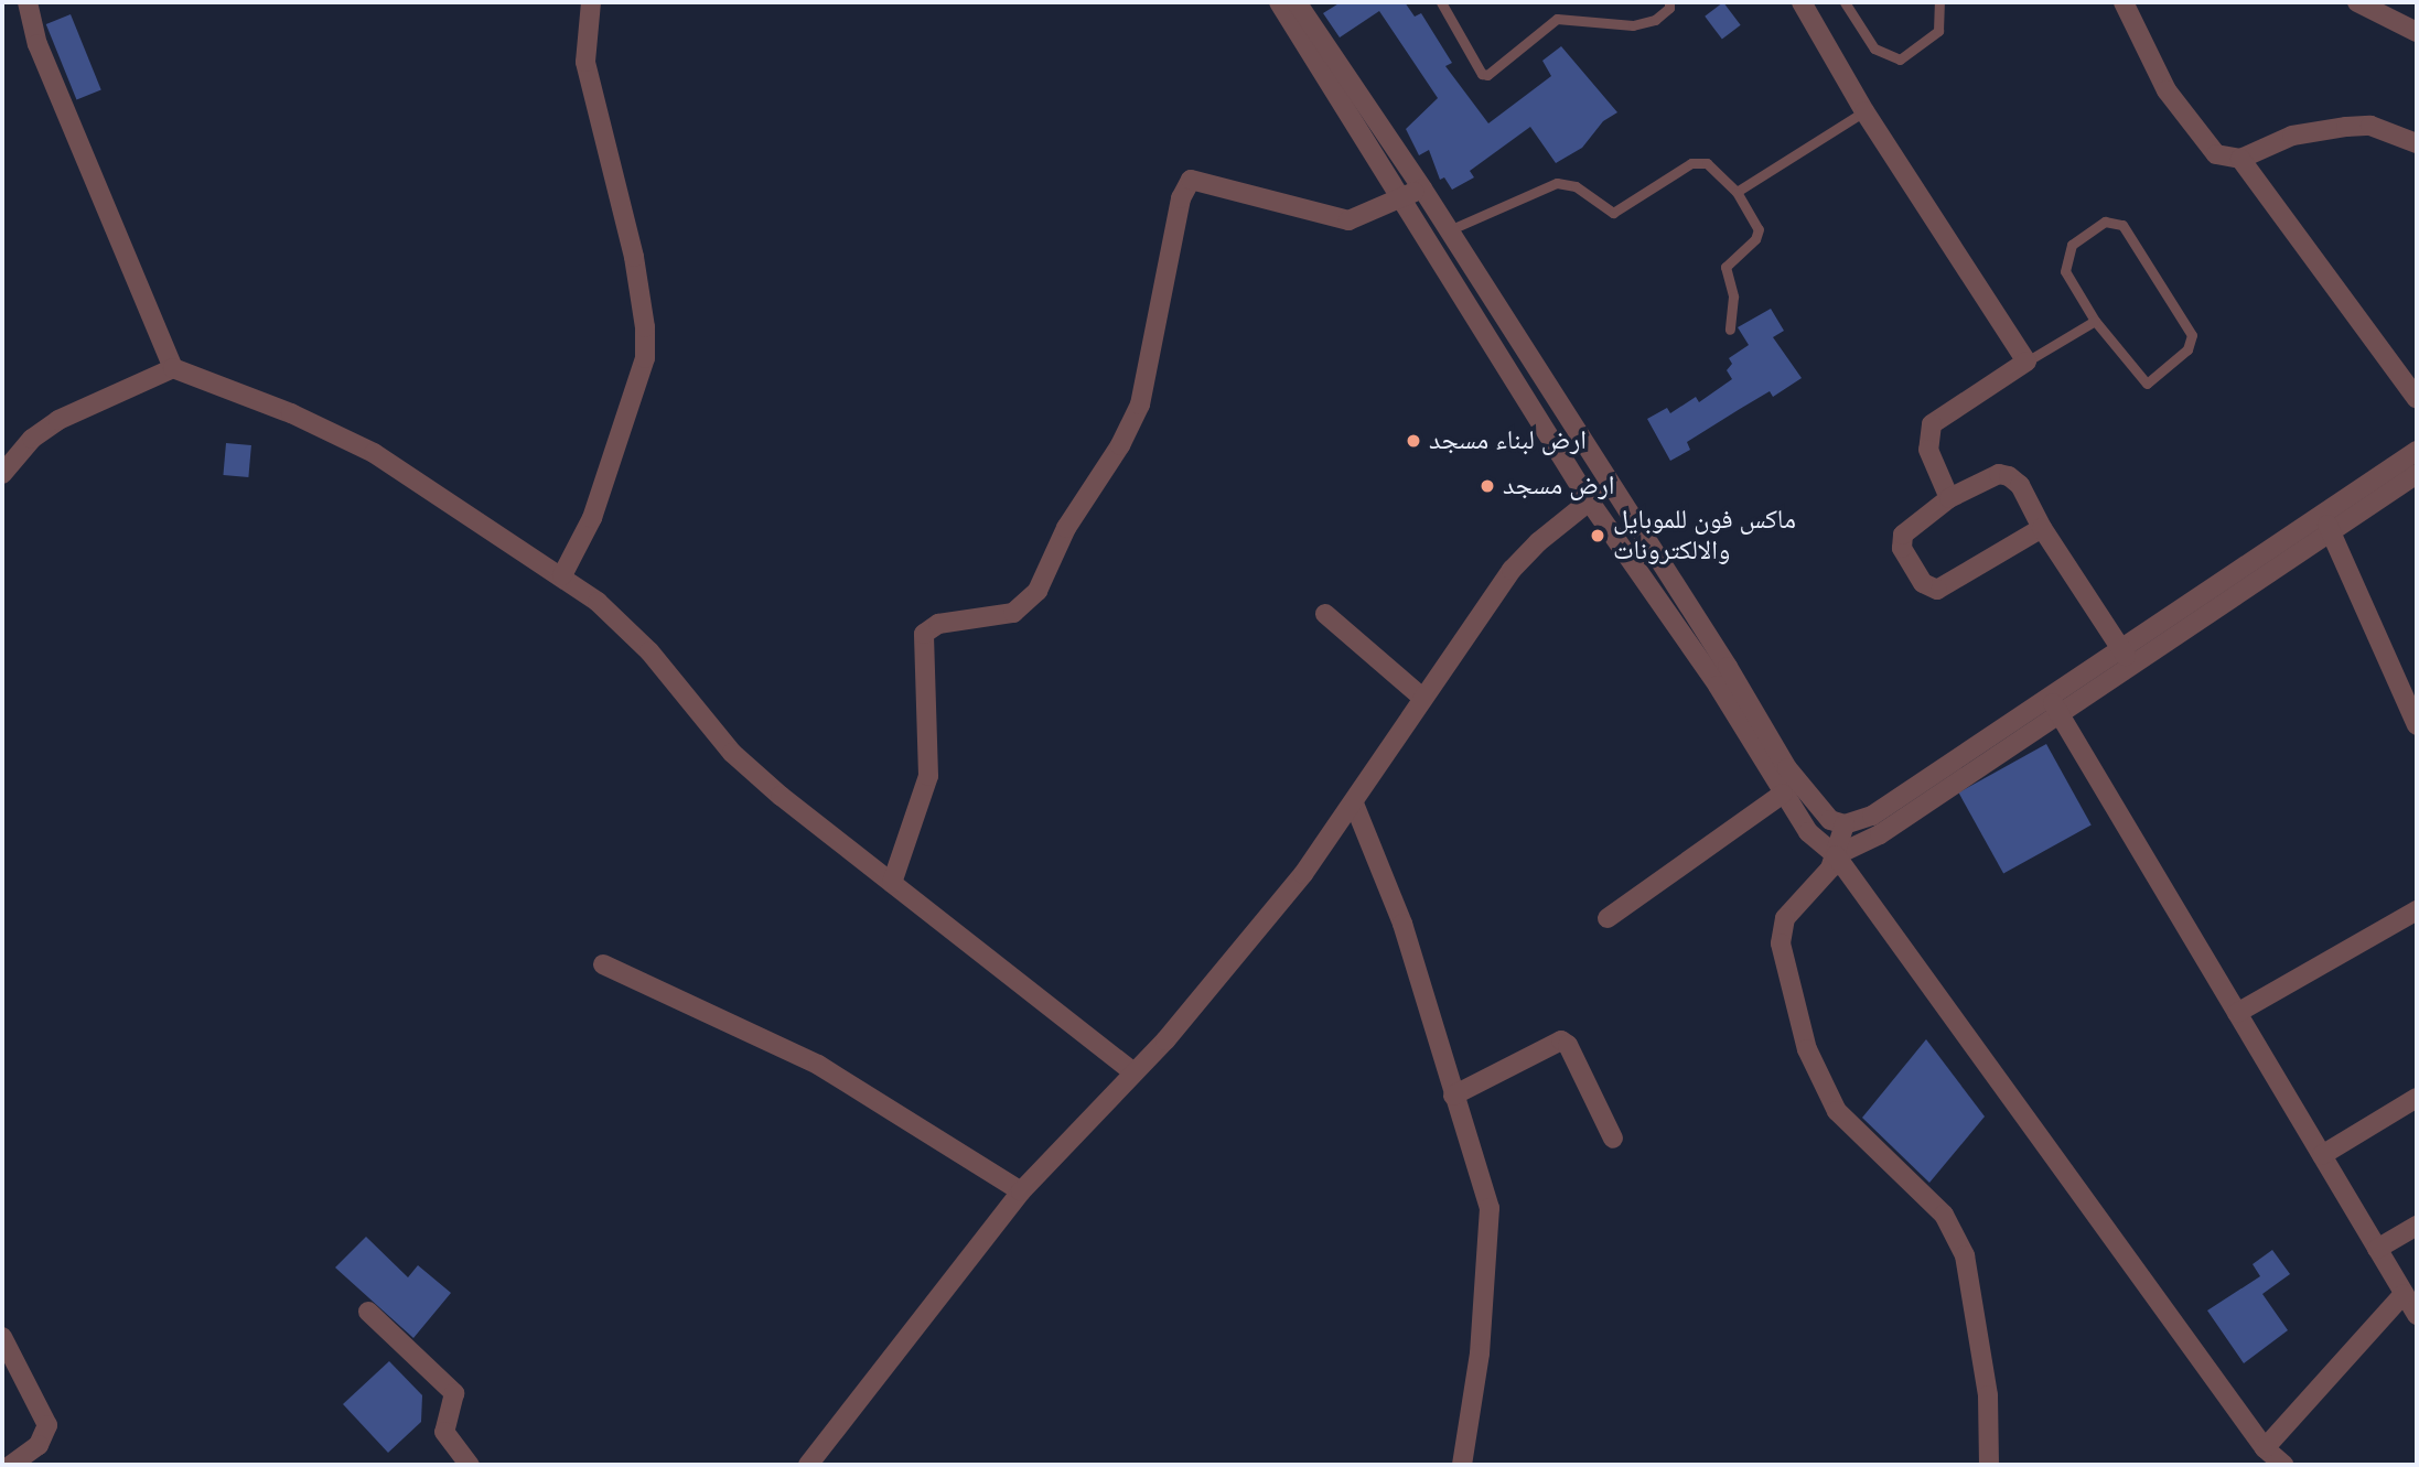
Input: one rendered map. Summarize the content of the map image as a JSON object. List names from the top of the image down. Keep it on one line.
{"places":["ارض لبناء مسجد","ارض مسجد","ماكس فون للموبايل والالكترونات"]}
